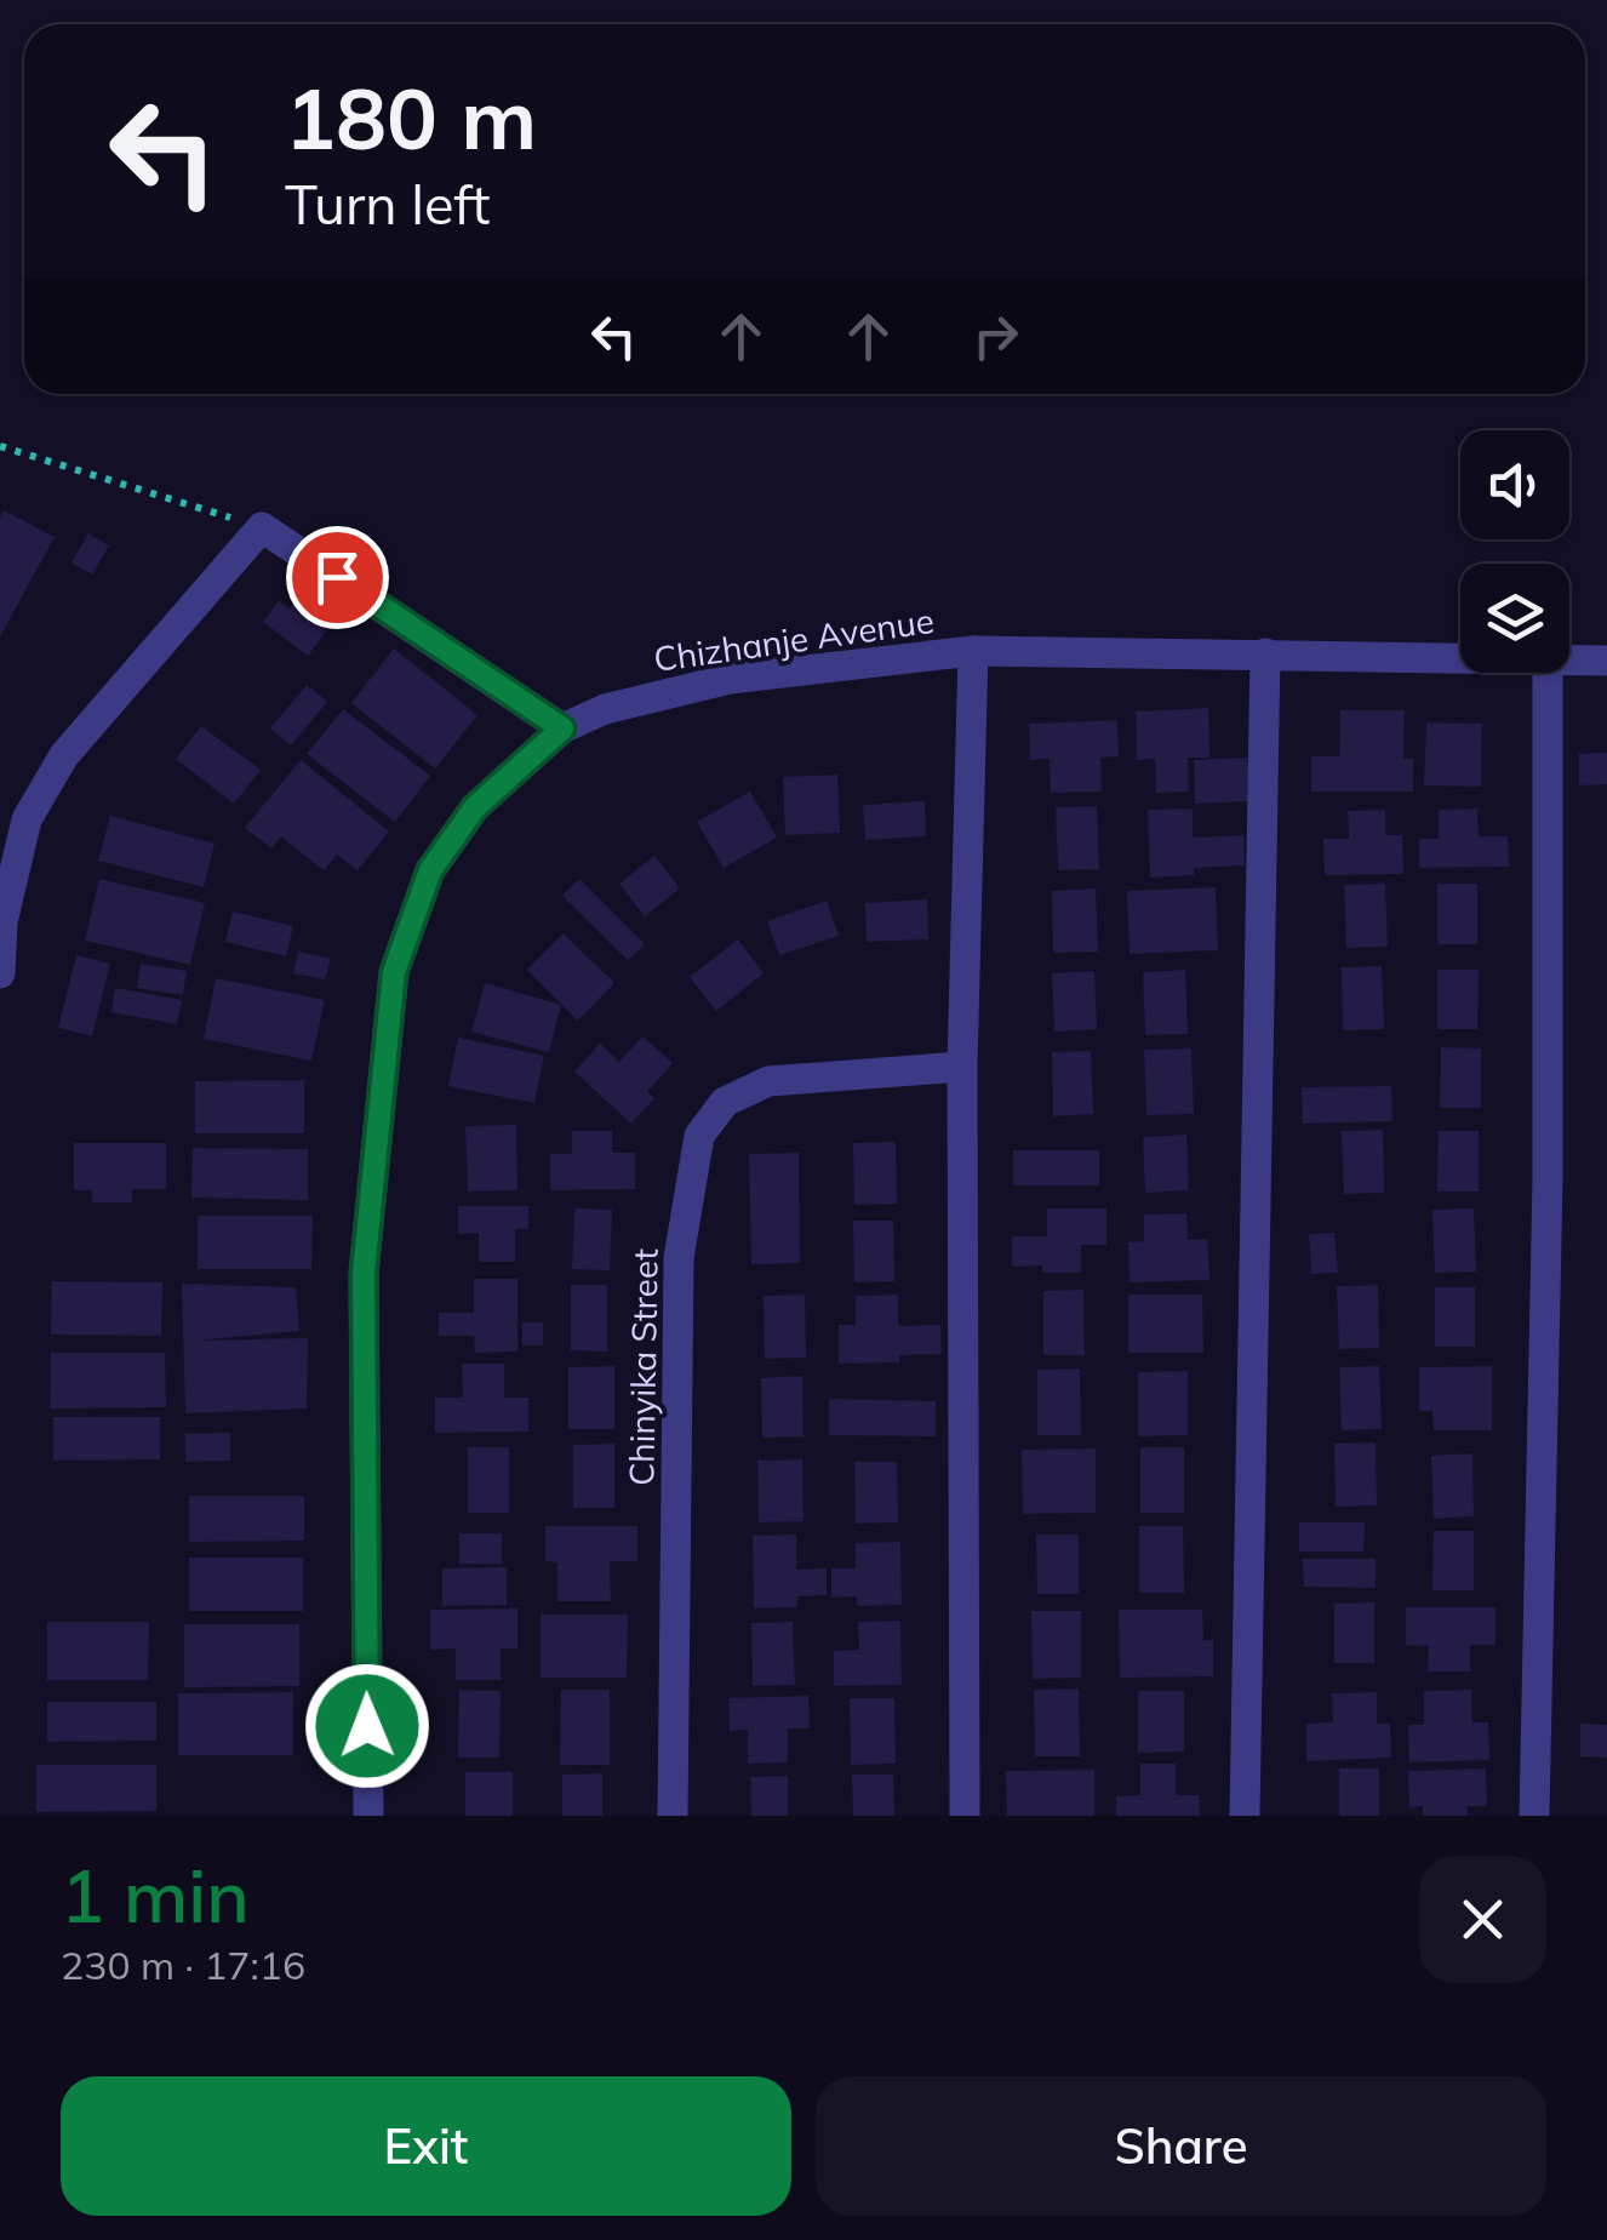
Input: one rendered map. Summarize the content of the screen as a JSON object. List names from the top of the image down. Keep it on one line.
{"streets":{"street":["Chizhanje Avenue","Chinyika Street"]},"page":{"turn":["180 m","Turn left"],"heading":["1 min","230 m · 17:16"],"buttons":["Exit","Share"]}}
